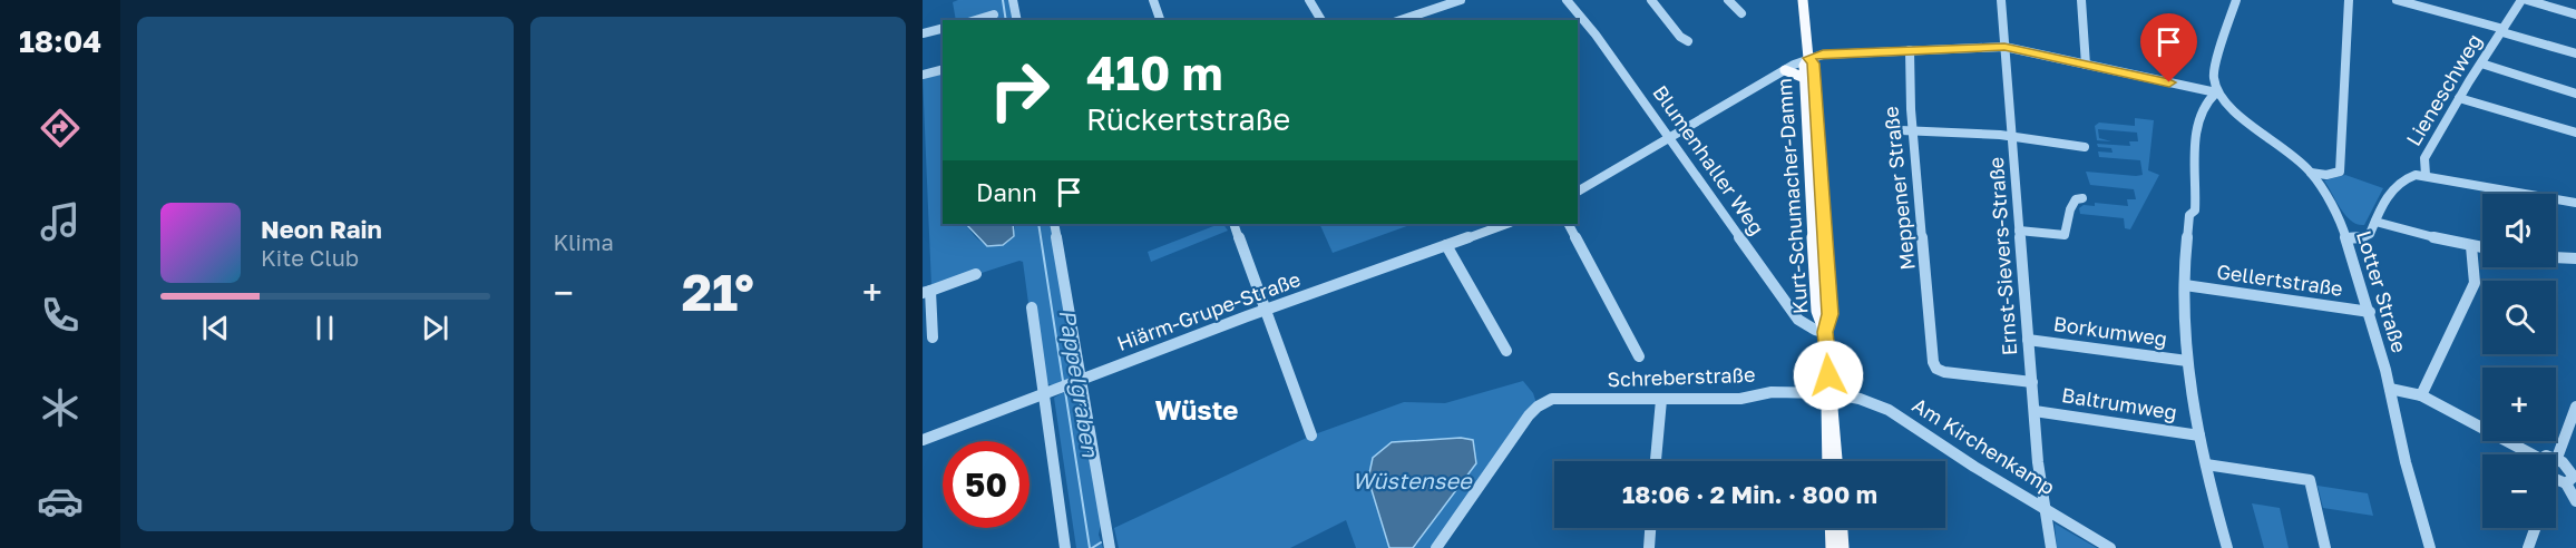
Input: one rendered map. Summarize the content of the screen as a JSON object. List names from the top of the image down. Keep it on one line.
{"streets":{"main road":["Kurt-Schumacher-Damm"],"street":["Lieneschweg","Blumenhaller Weg","Meppener Straße","Ernst-Sievers-Straße","Gellertstraße","Lotter Straße","Hiärm-Grupe-Straße","Borkumweg","Schreberstraße","Baltrumweg","Am Kirchenkamp"]},"crossings":[["Lieneschweg","Lotter Straße"],["Blumenhaller Weg","Kurt-Schumacher-Damm"],["Meppener Straße","Ernst-Sievers-Straße"],["Kurt-Schumacher-Damm","Schreberstraße"],["Kurt-Schumacher-Damm","Am Kirchenkamp"],["Ernst-Sievers-Straße","Borkumweg"],["Ernst-Sievers-Straße","Baltrumweg"],["Ernst-Sievers-Straße","Am Kirchenkamp"],["Gellertstraße","Lotter Straße"],["Schreberstraße","Am Kirchenkamp"]],"districts":["Wüste"],"water":["Pappelgraben","Wüstensee"],"page":{"tabs":"18:04","tile":"Klima","turn":["410 m","Rückertstraße"],"then":"Dann","map_buttons":["+","−"],"song":["Neon Rain","Kite Club"],"heat":["−","21°","+"],"limit":"50","trip":"18:06 · 2 Min. · 800 m"}}
